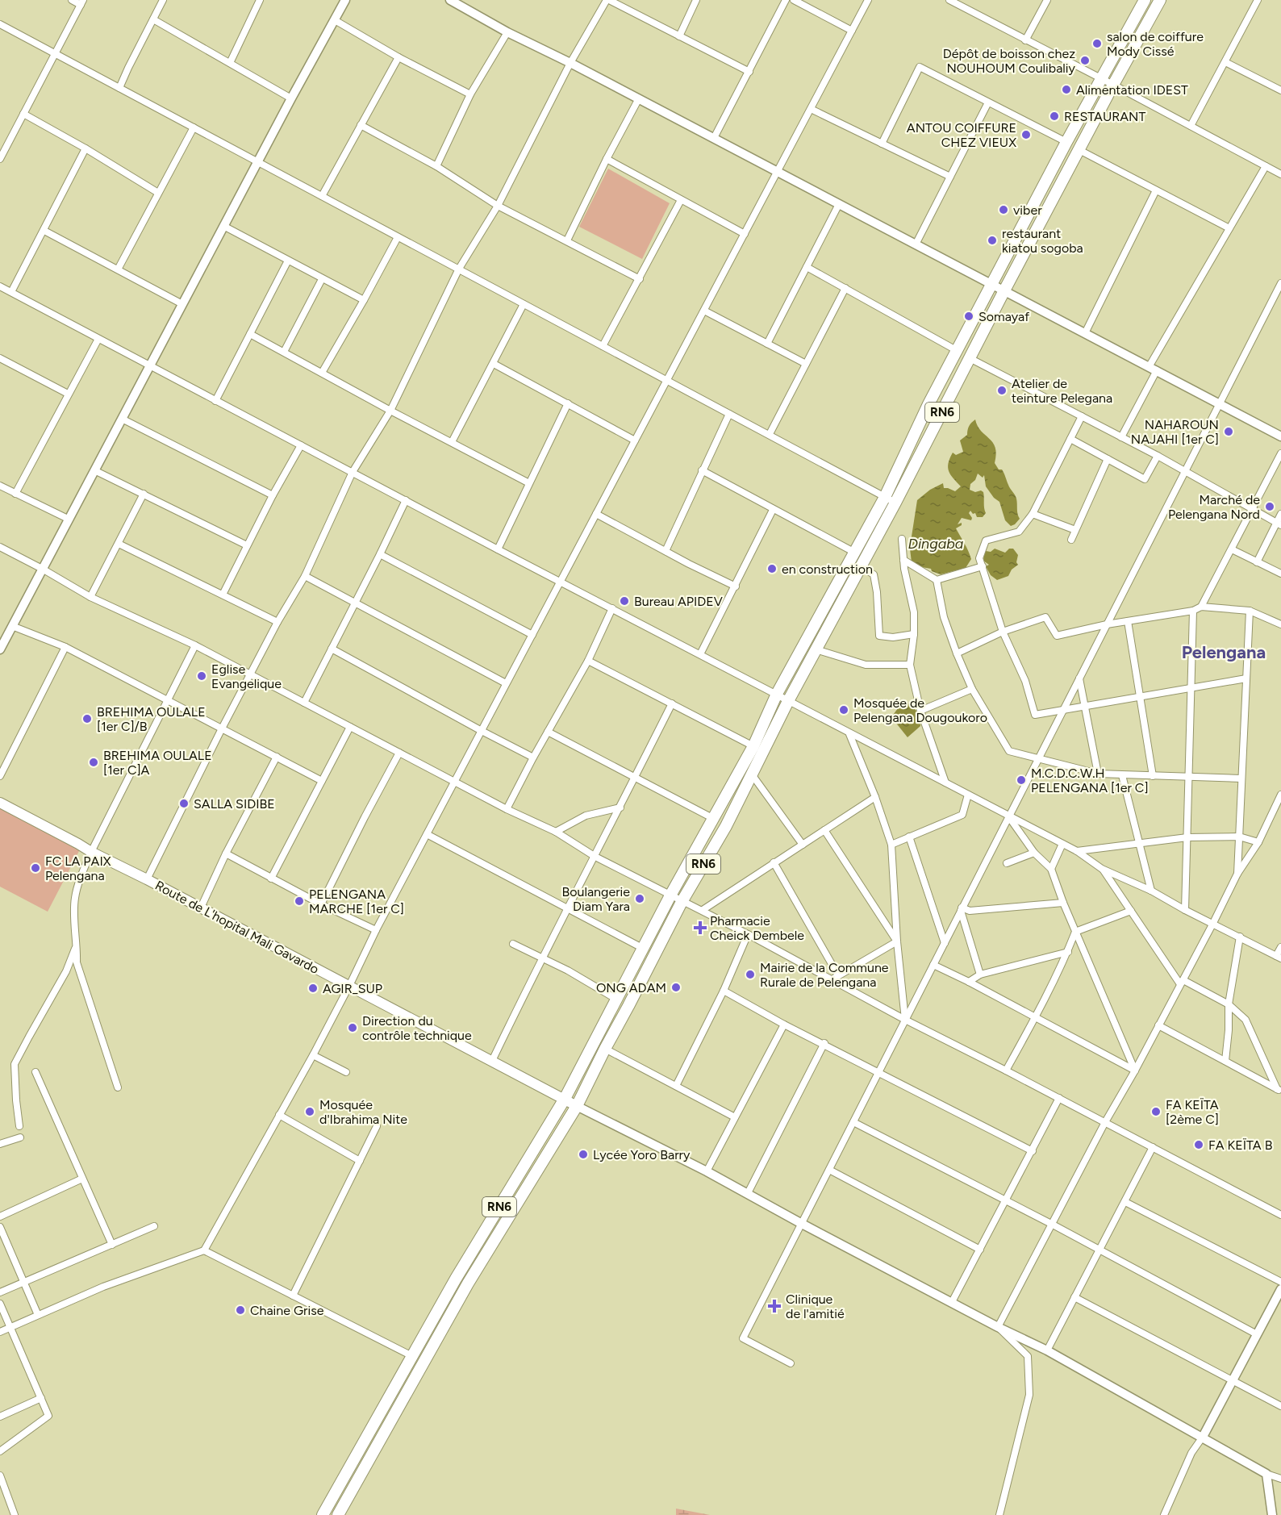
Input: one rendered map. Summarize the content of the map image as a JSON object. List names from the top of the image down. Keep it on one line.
{"streets":{"highway":["RN6"],"main road":["Route de L'hopital Mali Gavardo"]},"crossings":[["RN6","Route de L'hopital Mali Gavardo"]],"districts":["Pelengana"],"water":["Dingaba"],"places":{"other":["salon de coiffure Mody Cissé","Dépôt de boisson chez NOUHOUM Coulibaliy","Alimentation IDEST","RESTAURANT","ANTOU COIFFURE CHEZ VIEUX","viber","restaurant kiatou sogoba","Somayaf","Atelier de teinture Pelegana","NAHAROUN NAJAHI [1er C]","Marché de Pelengana Nord","en construction","Bureau APIDEV","Eglise Evangelique","Mosquée de Pelengana Dougoukoro","BREHIMA OULALE [1er C]/B","BREHIMA OULALE [1er C]A","M.C.D.C.W.H PELENGANA [1er C]","SALLA SIDIBE","FC LA PAIX Pelengana","Boulangerie Diam Yara","PELENGANA MARCHE [1er C]","Mairie de la Commune Rurale de Pelengana","ONG ADAM","AGIR_SUP","Direction du contrôle technique","Mosquée d'Ibrahima Nite","FA KEÏTA [2ème C]","FA KEÏTA B","Lycée Yoro Barry","Chaine Grise"],"health":["Pharmacie Cheick Dembele","Clinique de l'amitié"]}}
